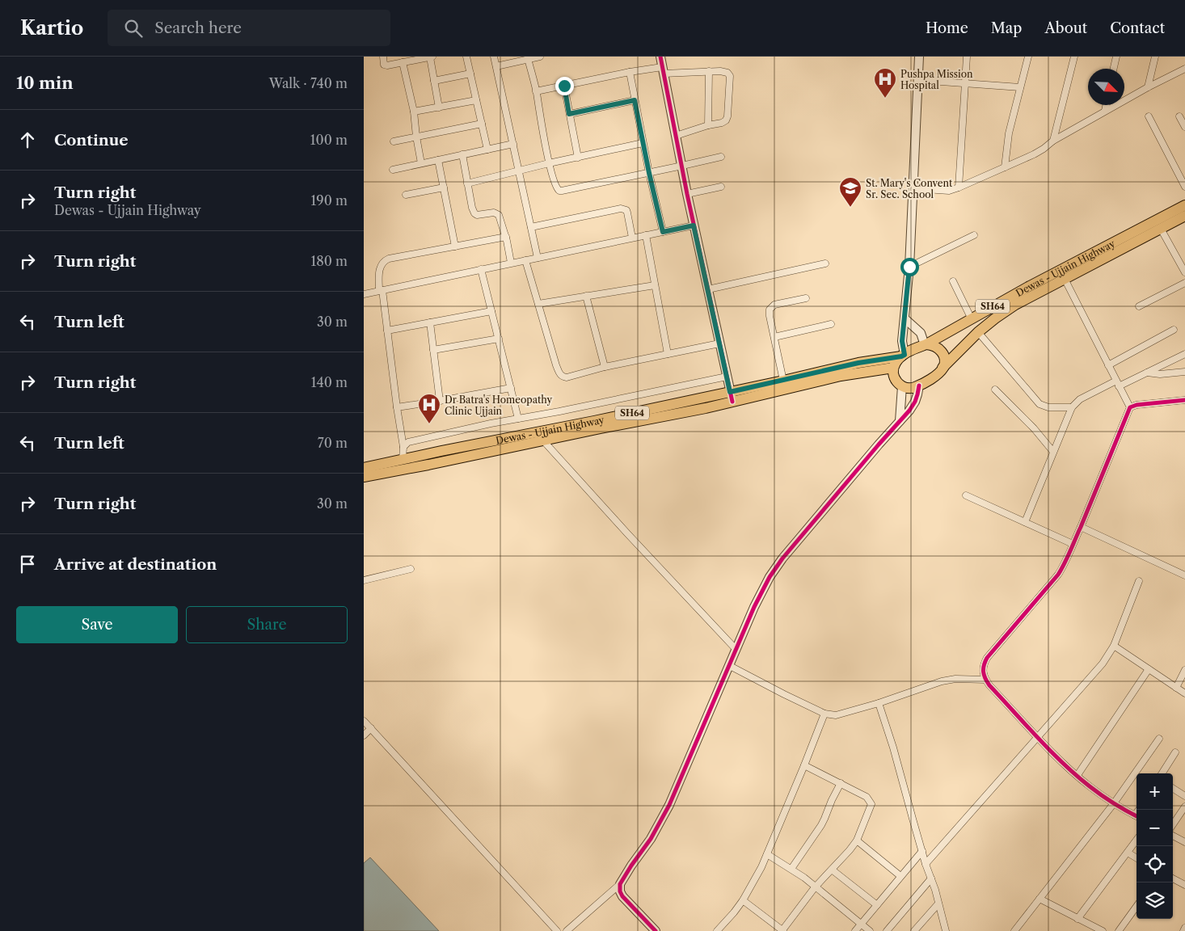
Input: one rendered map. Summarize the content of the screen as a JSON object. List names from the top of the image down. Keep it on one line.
{"streets":{"main road":["Dewas - Ujjain Highway","SH64"]},"places":{"hospital":["Pushpa Mission Hospital","Dr Batra's Homeopathy Clinic Ujjain"],"school or university":["St. Mary's Convent Sr. Sec. School"]},"north":"bottom right","page":{"header":"Kartio","search":"Search here","nav":["Home","Map","About","Contact"],"heading":["10 min","Walk · 740 m"],"list":[["Continue","100 m"],["Turn right","Dewas - Ujjain Highway","190 m"],["Turn right","180 m"],["Turn left","30 m"],["Turn right","140 m"],["Turn left","70 m"],["Turn right","30 m"],"Arrive at destination"],"buttons":["Save","Share"],"map_buttons":["+","−"]}}
